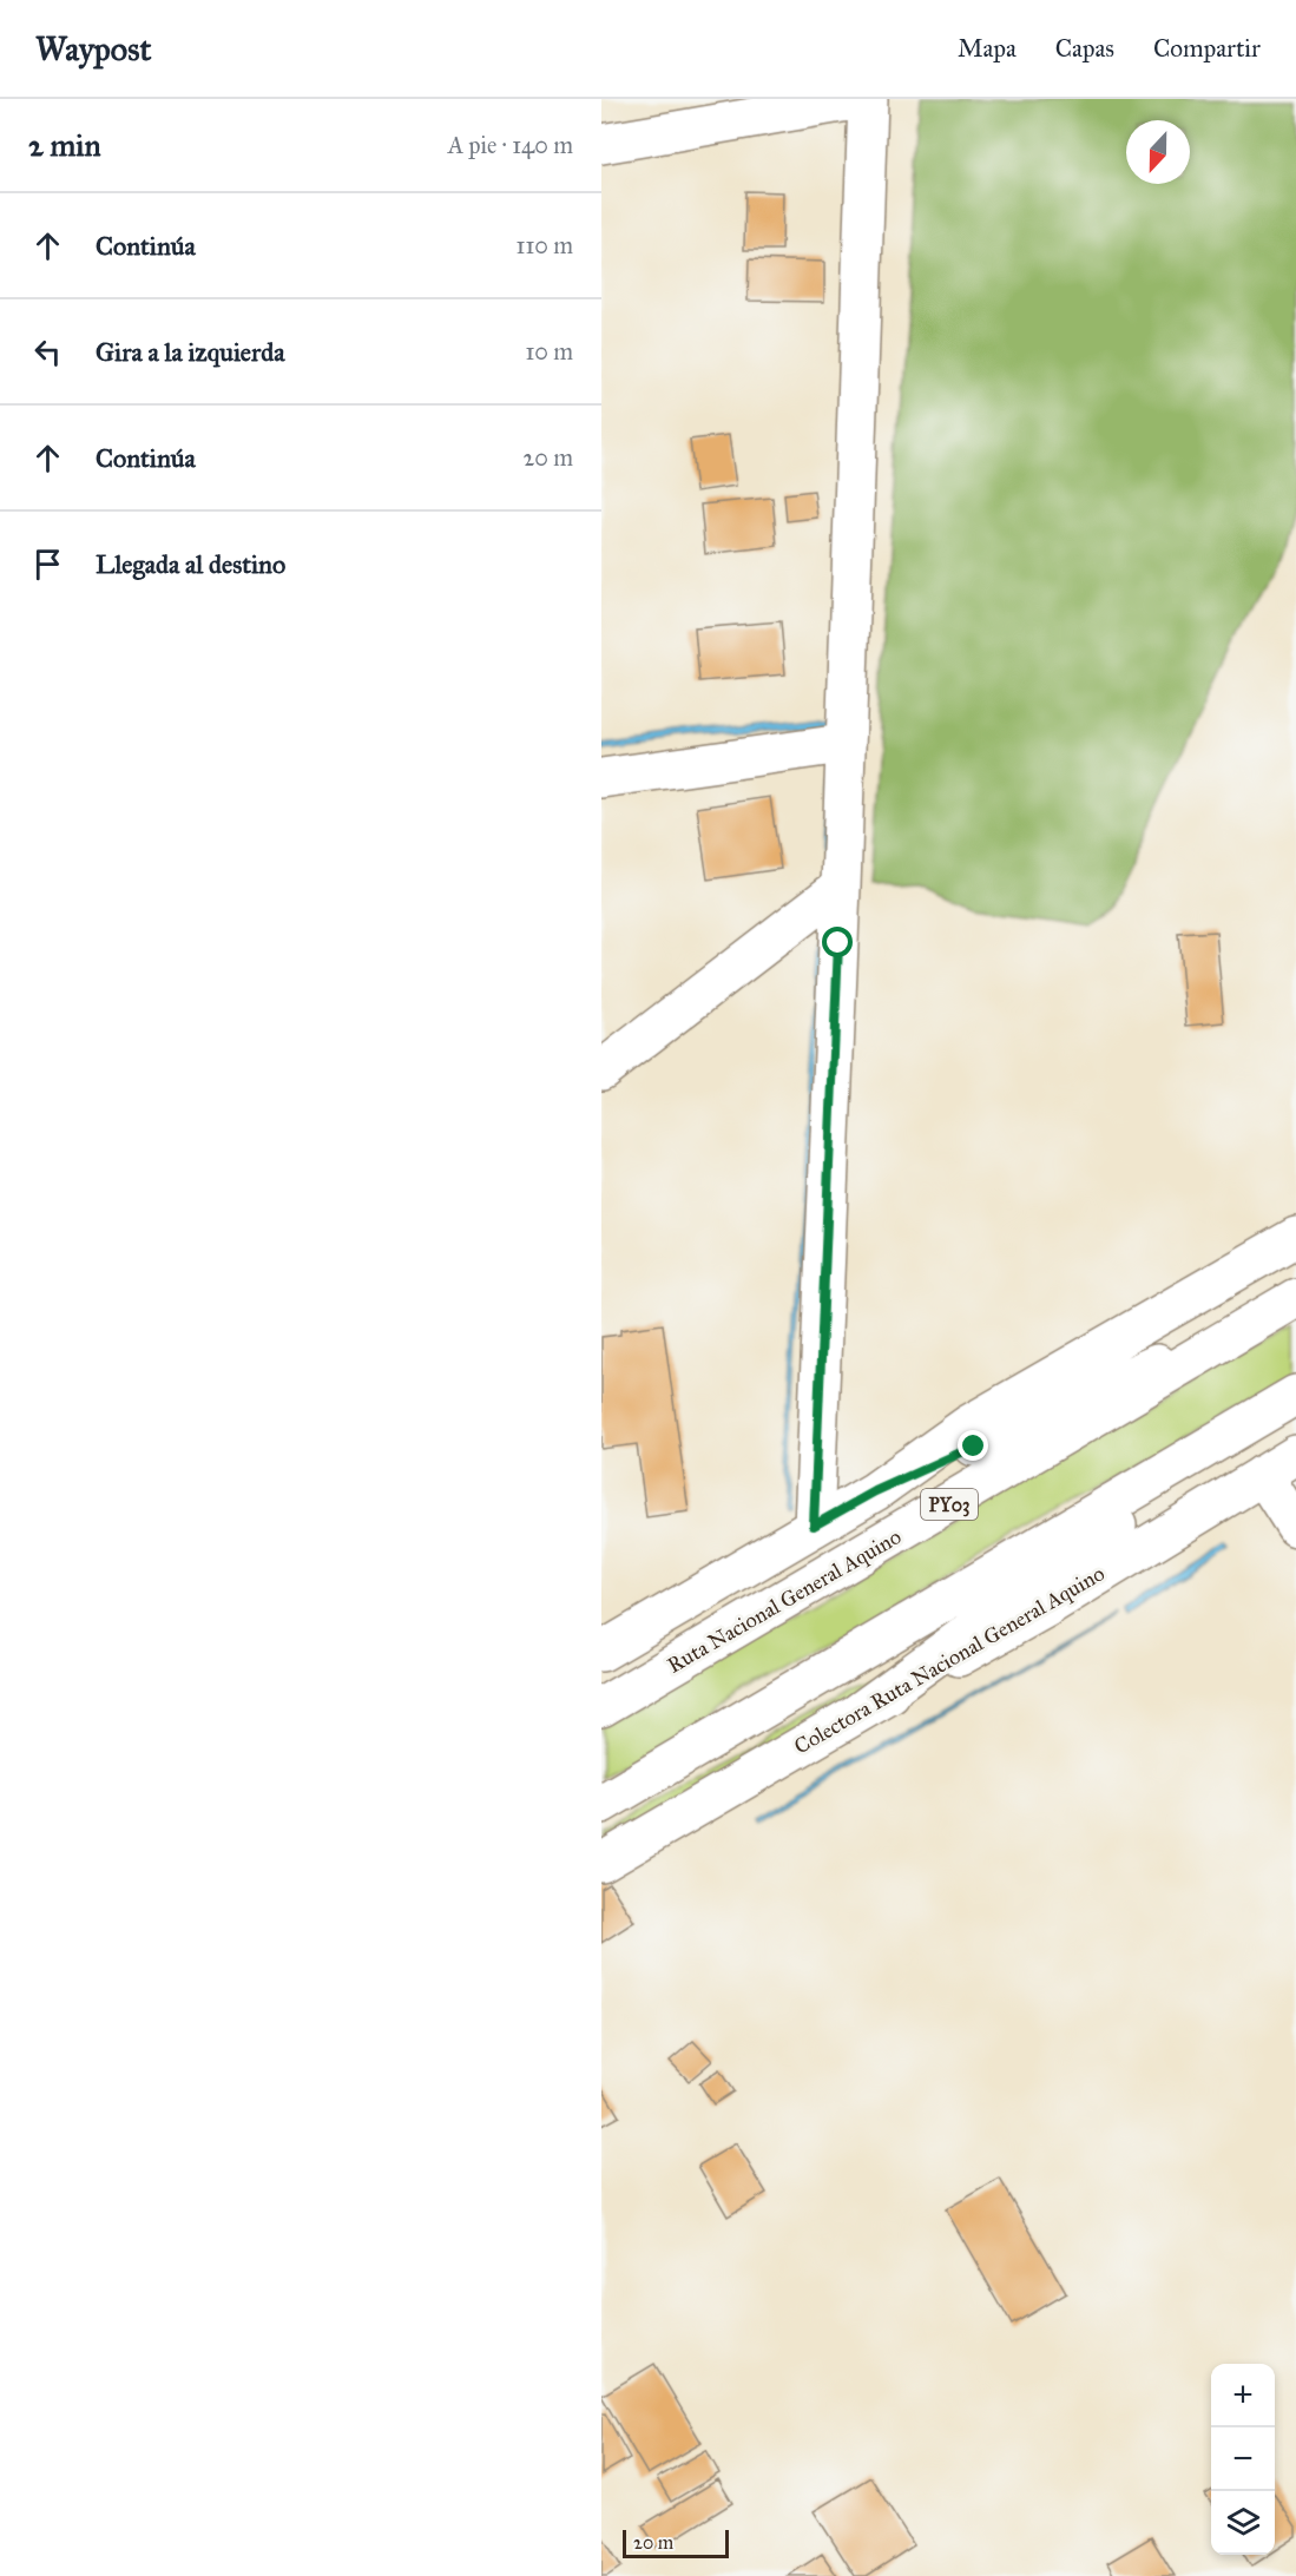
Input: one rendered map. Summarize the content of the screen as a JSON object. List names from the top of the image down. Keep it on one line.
{"streets":{"main road":["PY03","Ruta Nacional General Aquino","Colectora Ruta Nacional General Aquino"]},"scale_bar":"20 m","north":"bottom","page":{"header":"Waypost","nav":["Mapa","Capas","Compartir"],"heading":["2 min","A pie · 140 m"],"list":[["Continúa","110 m"],["Gira a la izquierda","10 m"],["Continúa","20 m"],"Llegada al destino"],"map_buttons":["+","−"],"scale":"20 m"}}
